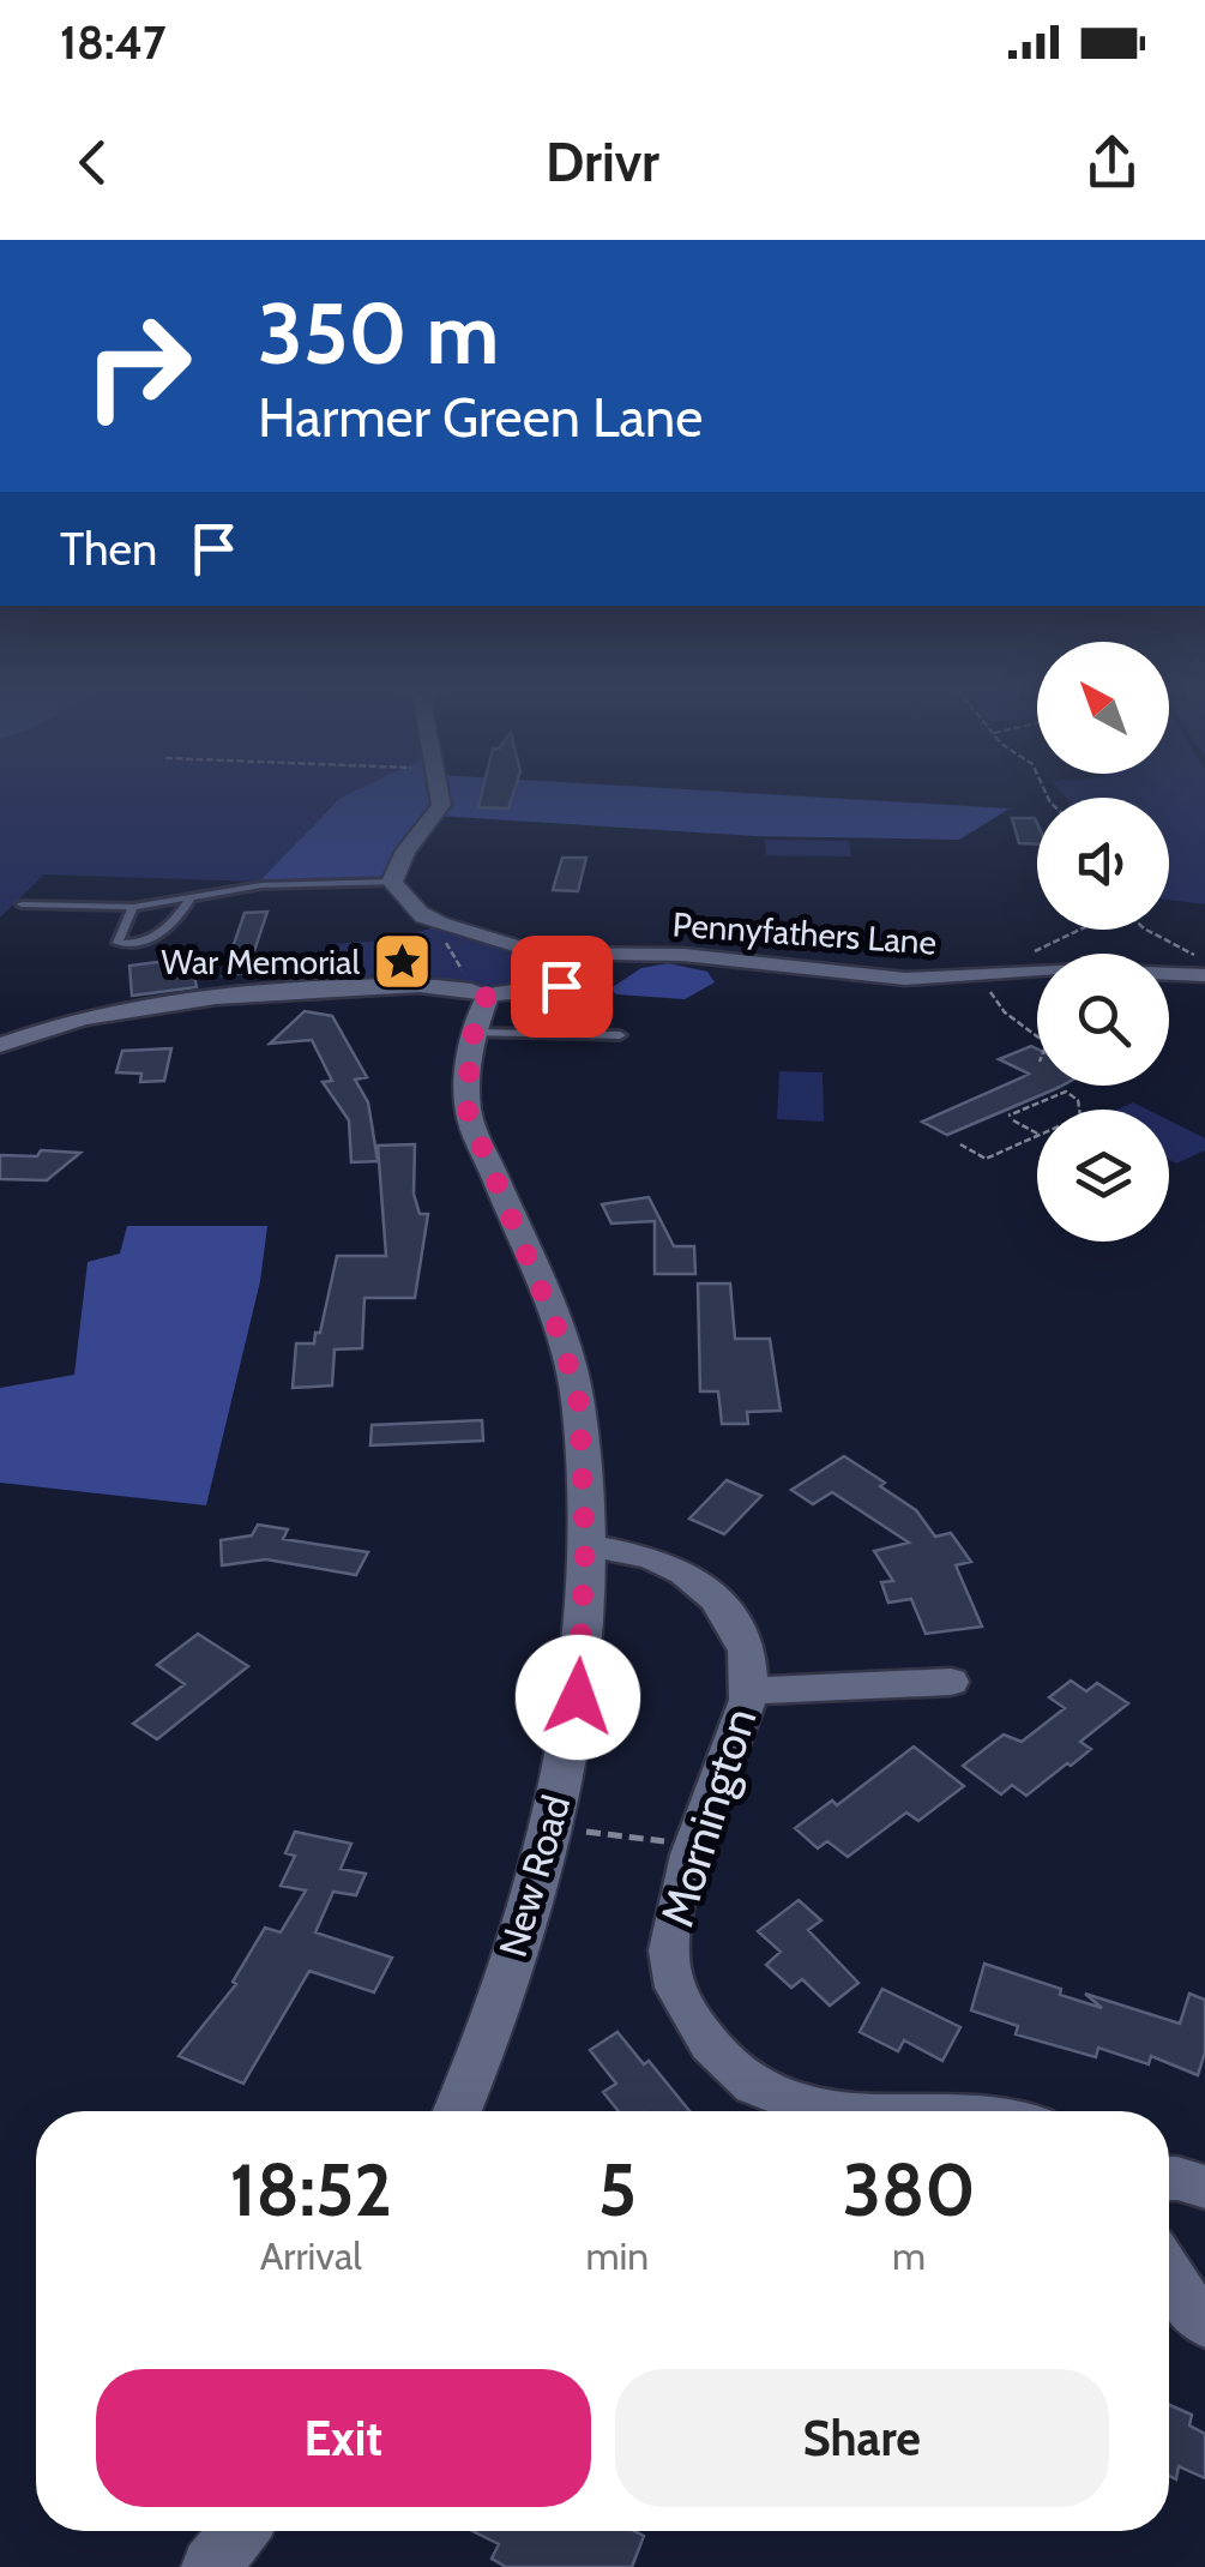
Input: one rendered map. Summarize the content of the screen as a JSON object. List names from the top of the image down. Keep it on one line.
{"streets":{"street":["Pennyfathers Lane","Mornington","New Road"]},"crossings":[["Mornington","New Road"]],"places":{"place":["War Memorial"]},"north":"top left","page":{"status":"18:47","header":"Drivr","turn":["350 m","Harmer Green Lane"],"then":"Then","eta":["18:52","Arrival","5","min","380","m"],"buttons":["Exit","Share"]}}
